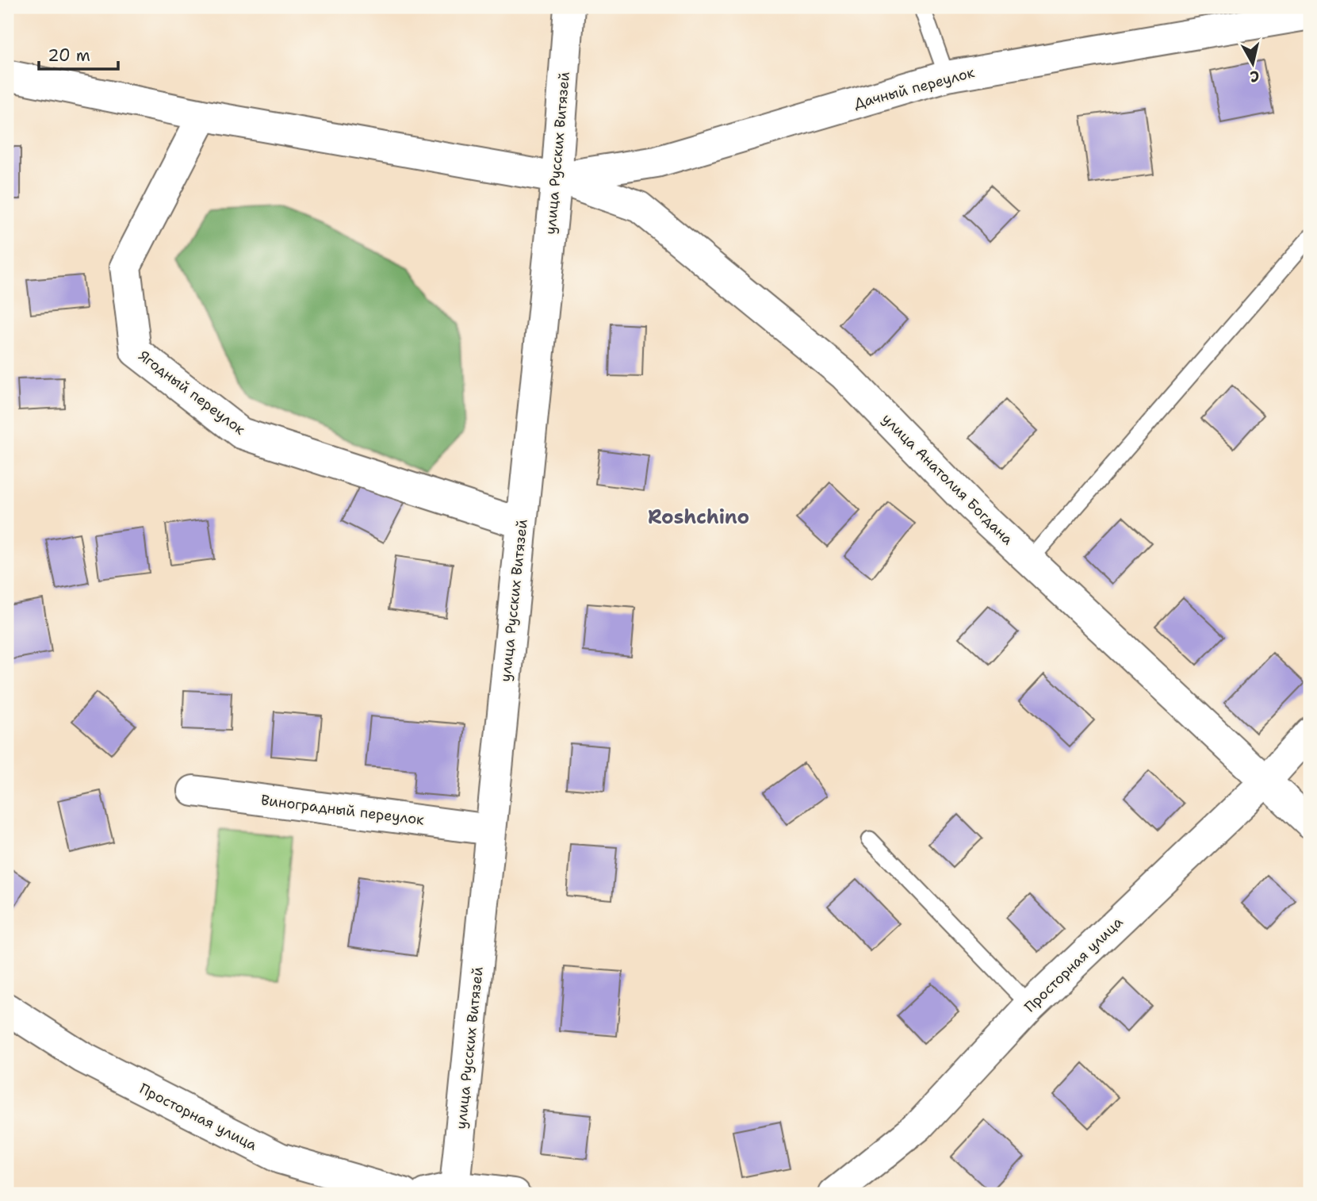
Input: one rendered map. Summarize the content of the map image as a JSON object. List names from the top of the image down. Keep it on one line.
{"streets":{"street":["Дачный переулок","улица Русских Витязей","Ягодный переулок","улица Анатолия Богдана","Виноградный переулок","Просторная улица"]},"crossings":[["Дачный переулок","улица Русских Витязей"],["Дачный переулок","улица Анатолия Богдана"],["улица Русских Витязей","Ягодный переулок"],["улица Русских Витязей","улица Анатолия Богдана"],["улица Русских Витязей","Виноградный переулок"],["улица Анатолия Богдана","Просторная улица"]],"districts":["Roshchino"],"scale_bar":"20 m","north":"bottom"}
